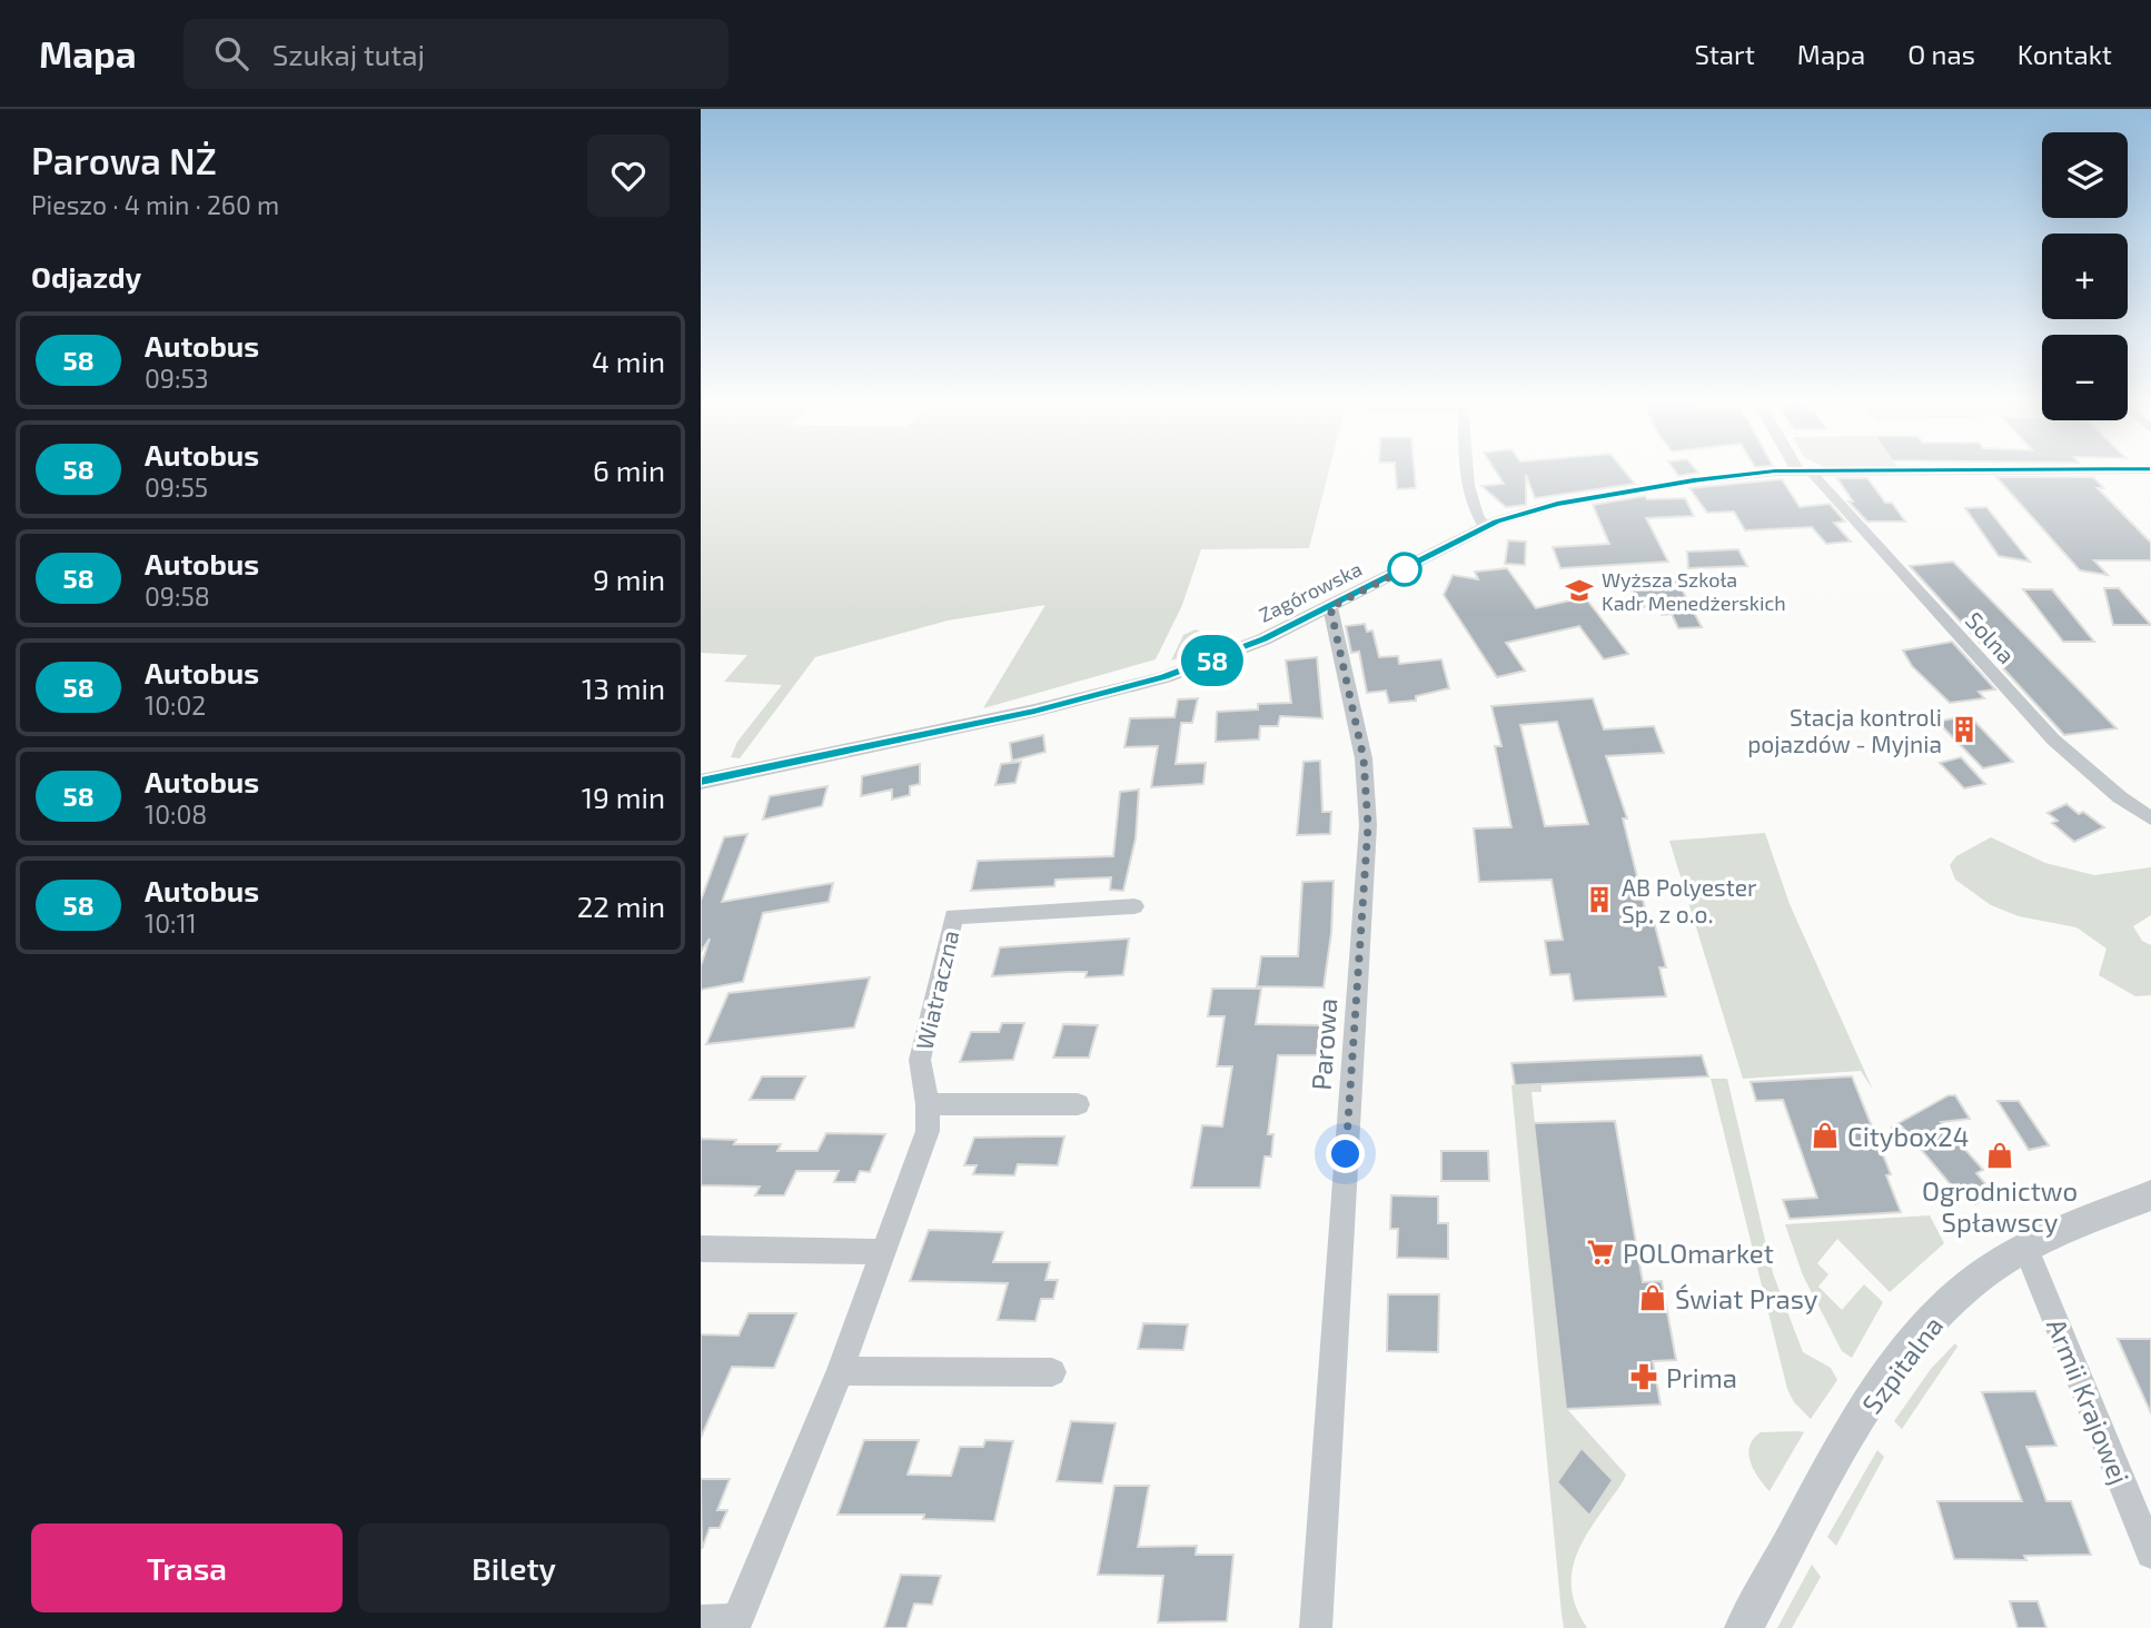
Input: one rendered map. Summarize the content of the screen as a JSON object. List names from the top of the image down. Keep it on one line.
{"streets":{"street":["Zagórowska","Solna","Wiatraczna","Parowa","Szpitalna","Armii Krajowej"]},"crossings":[["Zagórowska","Solna"],["Zagórowska","Parowa"],["Szpitalna","Armii Krajowej"]],"places":{"school or university":["Wyższa Szkoła Kadr Menedżerskich"],"building":["Stacja kontroli pojazdów - Myjnia","AB Polyester Sp. z o.o."],"shop":["Citybox24","Ogrodnictwo Spławscy","Świat Prasy"],"supermarket":["POLOmarket"],"pharmacy":["Prima"]},"lines":["bus line 58"],"page":{"header":"Mapa","search":"Szukaj tutaj","nav":["Start","Mapa","O nas","Kontakt"],"heading":[["Parowa NŻ","Pieszo · 4 min · 260 m"],"Odjazdy"],"on_map":"58","map_buttons":["+","−"],"list":[{"mark":"58","name":"Autobus","note":"09:53","value":"4 min"},{"mark":"58","name":"Autobus","note":"09:55","value":"6 min"},{"mark":"58","name":"Autobus","note":"09:58","value":"9 min"},{"mark":"58","name":"Autobus","note":"10:02","value":"13 min"},{"mark":"58","name":"Autobus","note":"10:08","value":"19 min"},{"mark":"58","name":"Autobus","note":"10:11","value":"22 min"}],"buttons":["Trasa","Bilety"]}}
